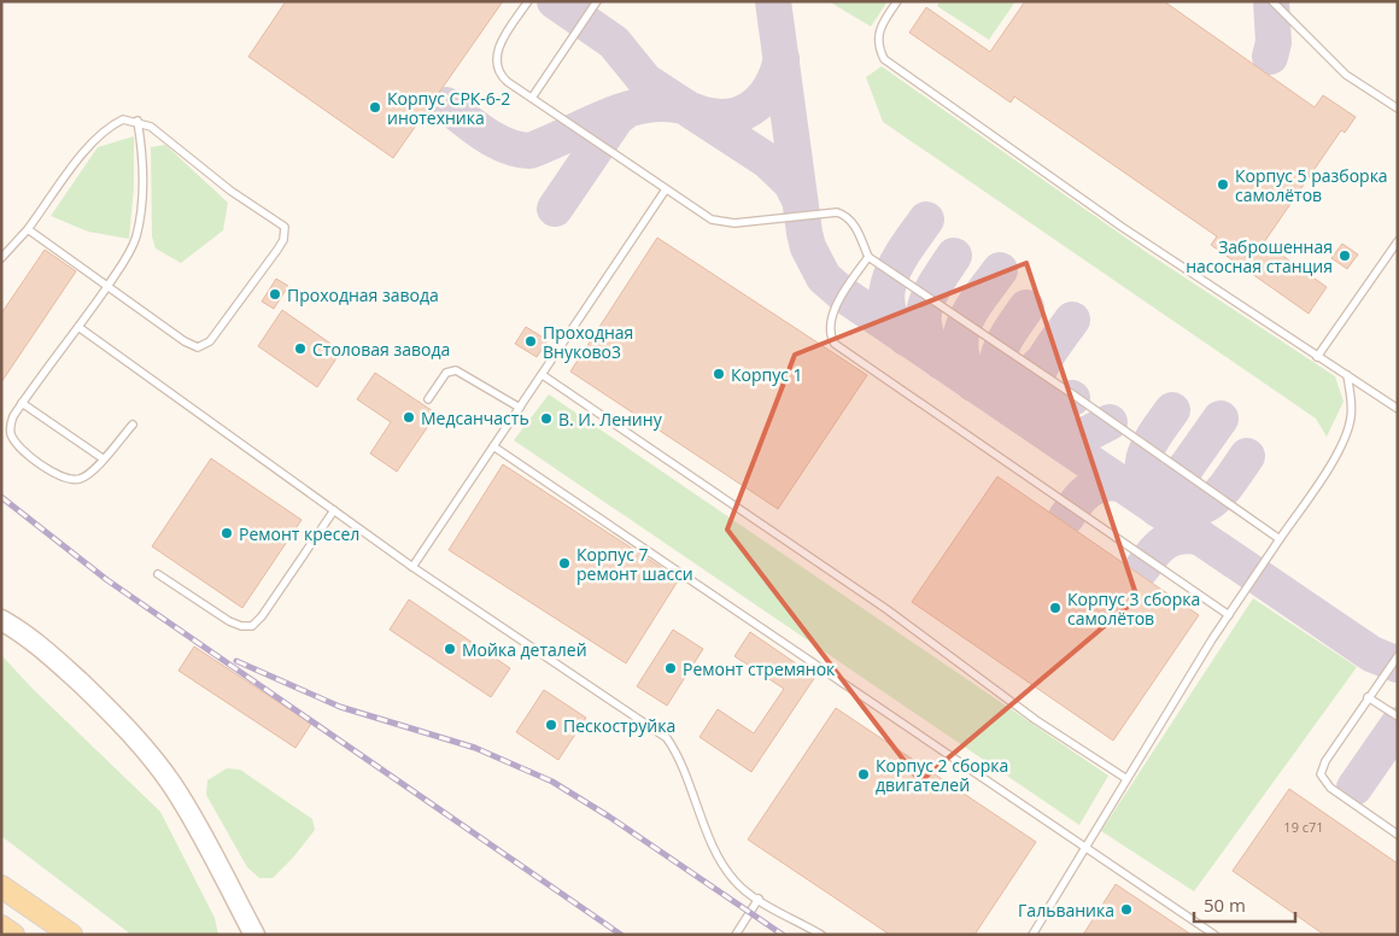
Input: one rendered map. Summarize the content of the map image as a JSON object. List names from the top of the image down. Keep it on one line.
{"places":["Корпус СРК-6-2 инотехника","Корпус 5 разборка самолётов","Заброшенная насосная станция","Проходная завода","Проходная Внуково3","Столовая завода","Корпус 1","Медсанчасть","В. И. Ленину","Ремонт кресел","Корпус 7 ремонт шасси","Корпус 3 сборка самолётов","Мойка деталей","Ремонт стремянок","Пескоструйка","Корпус 2 сборка двигателей","Гальваника"],"house_numbers":["19 с71"],"scale_bar":"50 m"}
